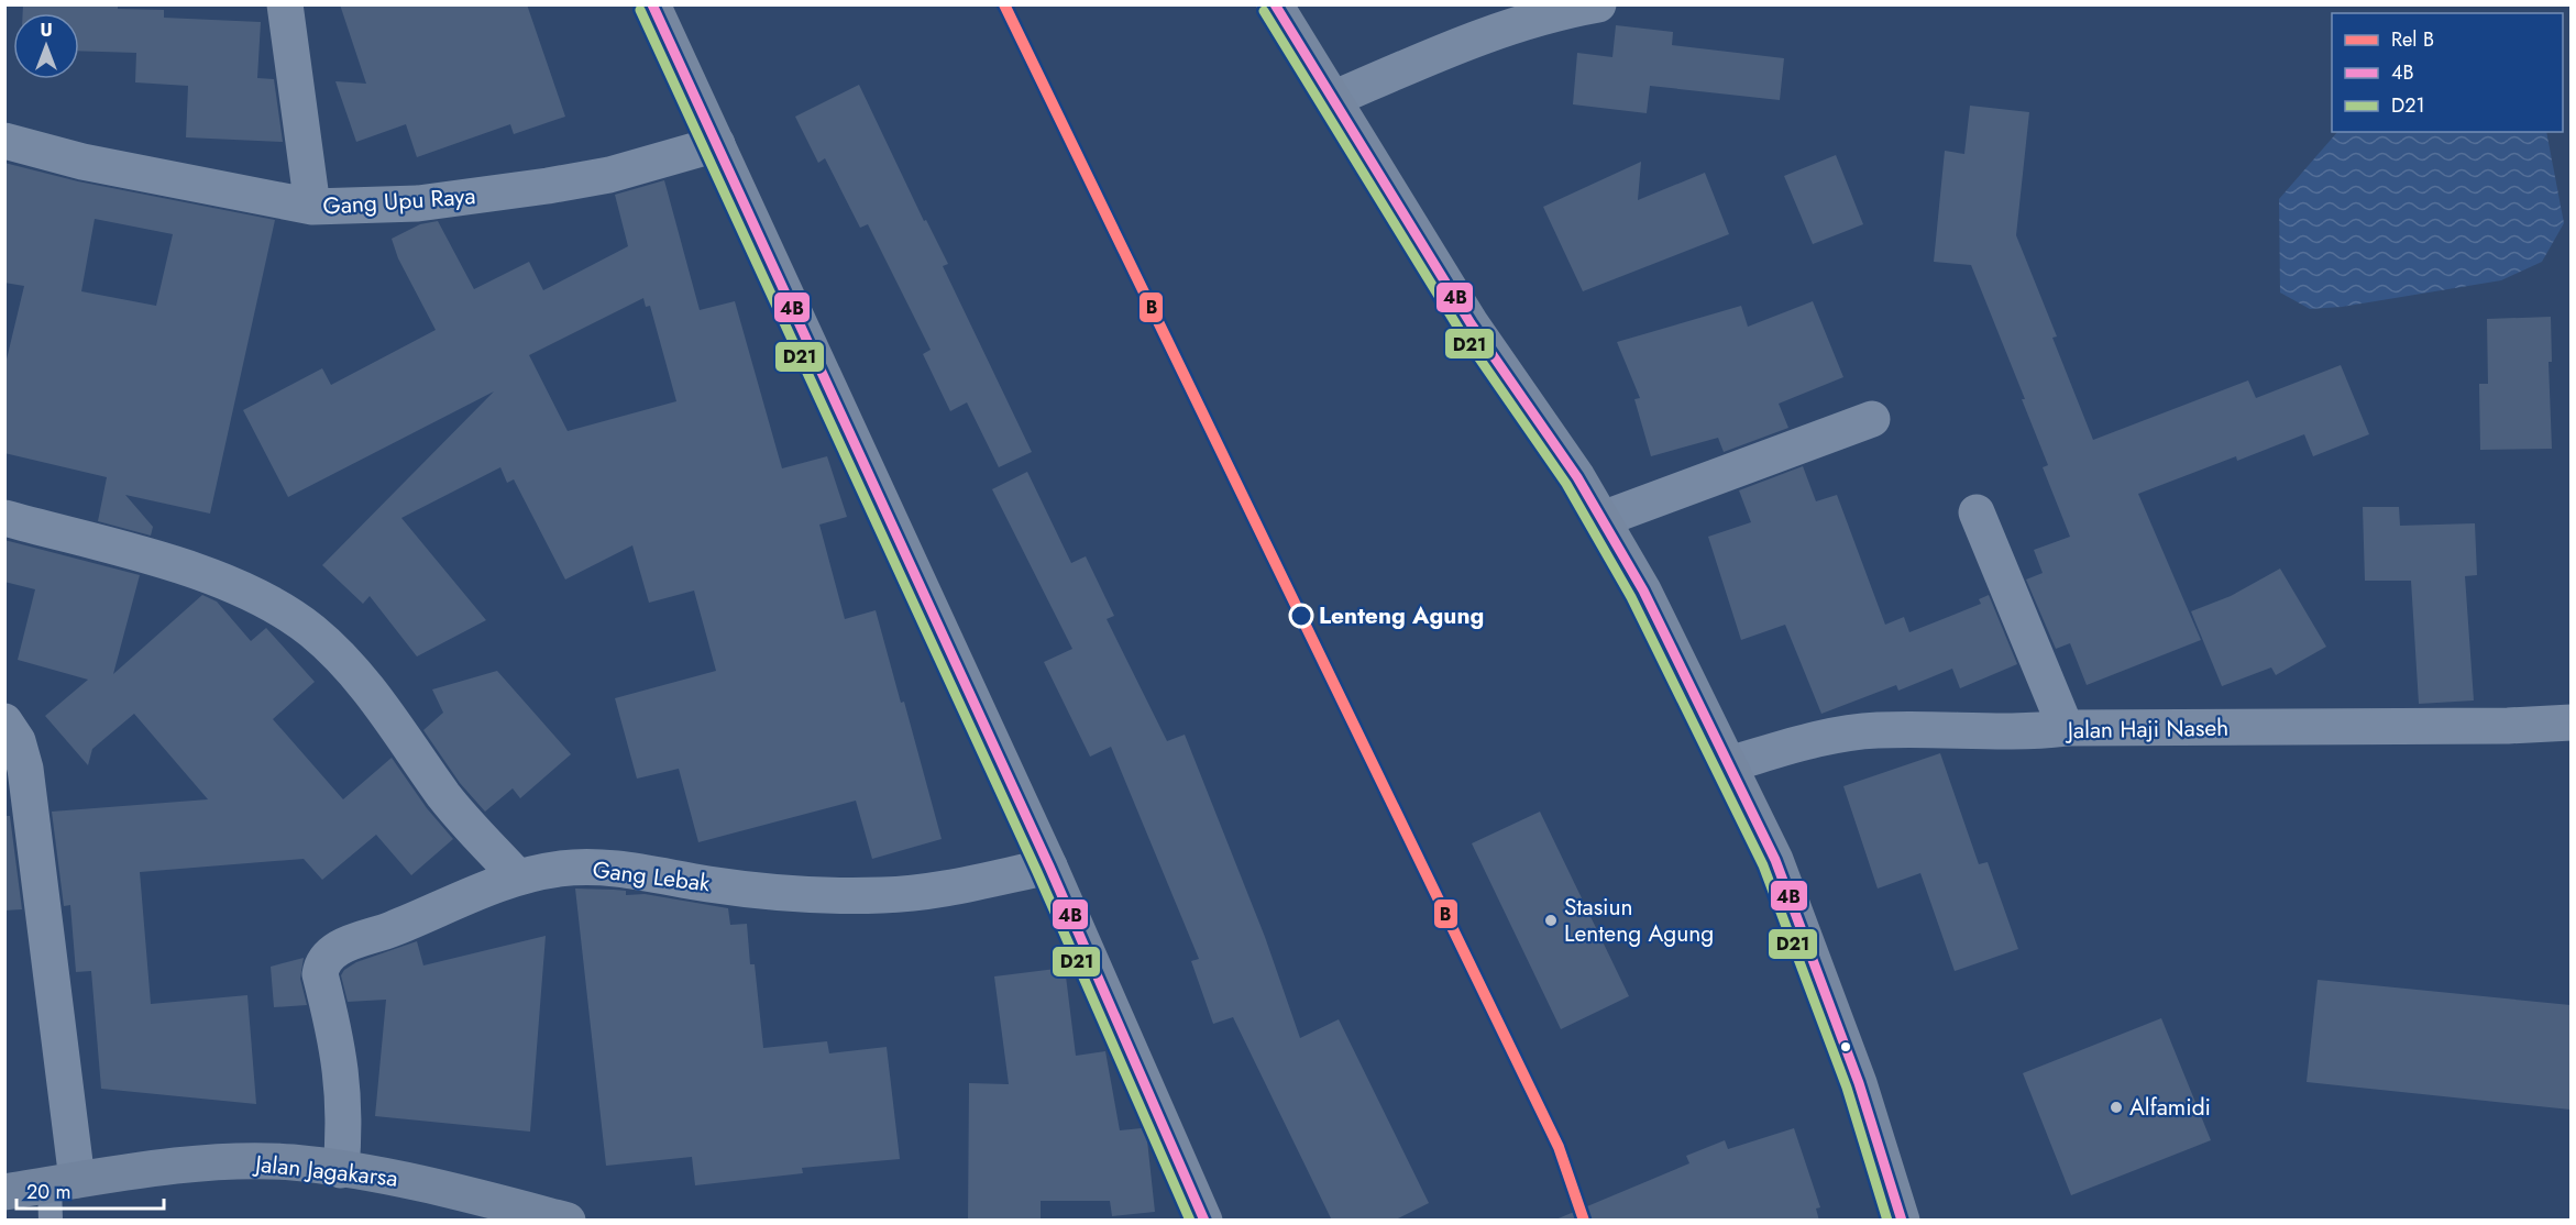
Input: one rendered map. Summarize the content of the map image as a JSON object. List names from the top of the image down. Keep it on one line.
{"streets":{"main road":["Jalan Jagakarsa"],"street":["Gang Upu Raya","Jalan Haji Naseh","Gang Lebak"]},"crossings":[["Gang Lebak","Jalan Jagakarsa"]],"places":["Lenteng Agung","Stasiun Lenteng Agung","Alfamidi"],"lines":["rail line B","transit line 4B","transit line D21"],"legend":["Rel B","4B","D21"],"scale_bar":"20 m","north":"top"}
